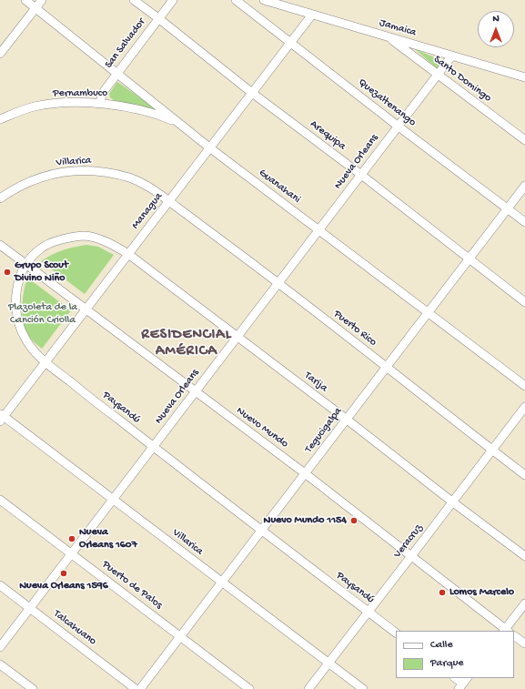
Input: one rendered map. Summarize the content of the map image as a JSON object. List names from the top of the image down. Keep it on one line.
{"streets":{"street":["Jamaica","San Salvador","Santo Domingo","Pernambuco","Quezaltenango","Arequipa","Villarica","Nueva Orleans","Guanahani","Managua","Puerto Rico","Tarija","Paysandú","Nuevo Mundo","Tegucigalpa","Veracruz","Puerto de Palos","Talcahuano"]},"crossings":[["Jamaica","Santo Domingo"],["Jamaica","Nueva Orleans"],["Jamaica","Managua"],["San Salvador","Pernambuco"],["San Salvador","Arequipa"],["San Salvador","Guanahani"],["Santo Domingo","Nueva Orleans"],["Pernambuco","Guanahani"],["Quezaltenango","Nueva Orleans"],["Quezaltenango","Managua"],["Quezaltenango","Tegucigalpa"],["Arequipa","Nueva Orleans"],["Arequipa","Managua"],["Arequipa","Tegucigalpa"],["Villarica","Nueva Orleans"],["Villarica","Managua"],["Villarica","Puerto Rico"],["Villarica","Tegucigalpa"],["Villarica","Veracruz"],["Nueva Orleans","Guanahani"],["Nueva Orleans","Puerto Rico"],["Nueva Orleans","Tarija"],["Nueva Orleans","Paysandú"],["Nueva Orleans","Nuevo Mundo"],["Nueva Orleans","Puerto de Palos"],["Nueva Orleans","Talcahuano"],["Guanahani","Managua"],["Guanahani","Tegucigalpa"],["Managua","Puerto Rico"],["Managua","Tarija"],["Managua","Paysandú"],["Managua","Nuevo Mundo"],["Puerto Rico","Tegucigalpa"],["Puerto Rico","Veracruz"],["Tarija","Paysandú"],["Tarija","Tegucigalpa"],["Tarija","Veracruz"],["Paysandú","Nuevo Mundo"],["Paysandú","Tegucigalpa"],["Paysandú","Veracruz"],["Nuevo Mundo","Tegucigalpa"],["Nuevo Mundo","Veracruz"],["Tegucigalpa","Puerto de Palos"]],"districts":["RESIDENCIAL AMÉRICA"],"parks":["Plazoleta de la Canción Criolla"],"places":["Grupo Scout Divino Niño","Nuevo Mundo 1154","Nueva Orleans 1607","Nueva Orleans 1596","Lomos Marcelo"],"legend":["Calle","Parque"],"north":"top"}
